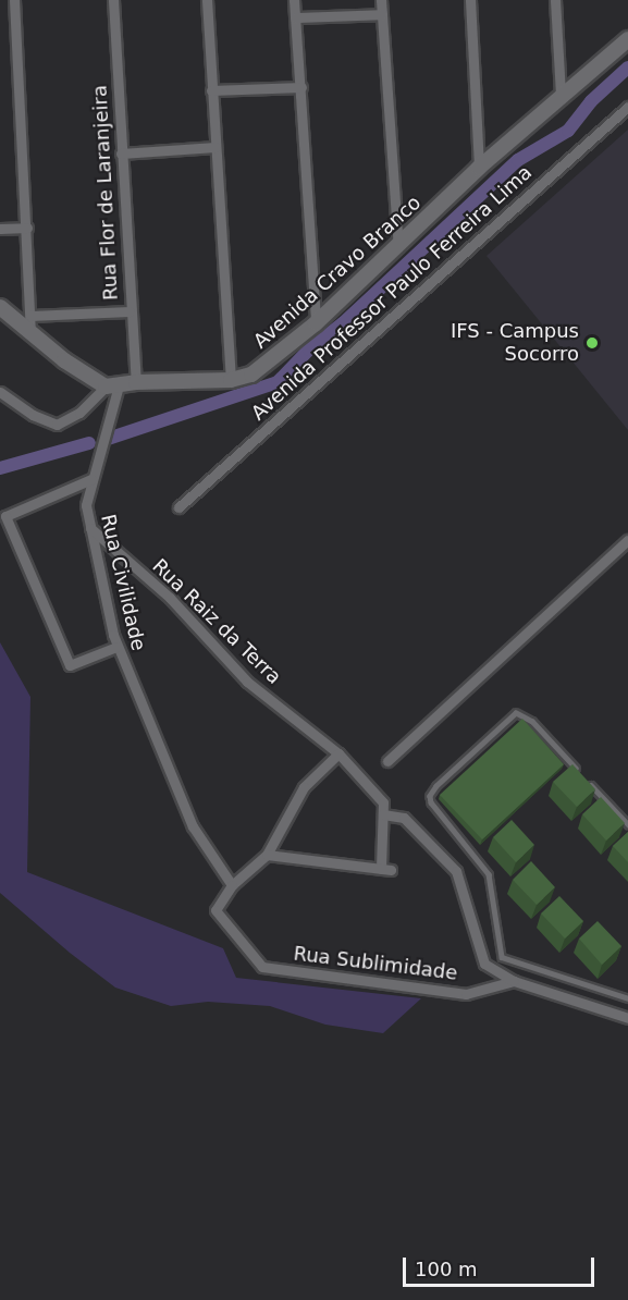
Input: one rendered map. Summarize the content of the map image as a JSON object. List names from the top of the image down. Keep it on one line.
{"streets":{"street":["Rua Flor de Laranjeira","Avenida Cravo Branco","Avenida Professor Paulo Ferreira Lima","Rua Civilidade","Rua Raiz da Terra","Rua Sublimidade"]},"crossings":[["Rua Flor de Laranjeira","Avenida Cravo Branco"],["Avenida Cravo Branco","Rua Civilidade"],["Rua Civilidade","Rua Raiz da Terra"],["Rua Civilidade","Rua Sublimidade"]],"places":["IFS - Campus Socorro"],"scale_bar":"100 m"}
